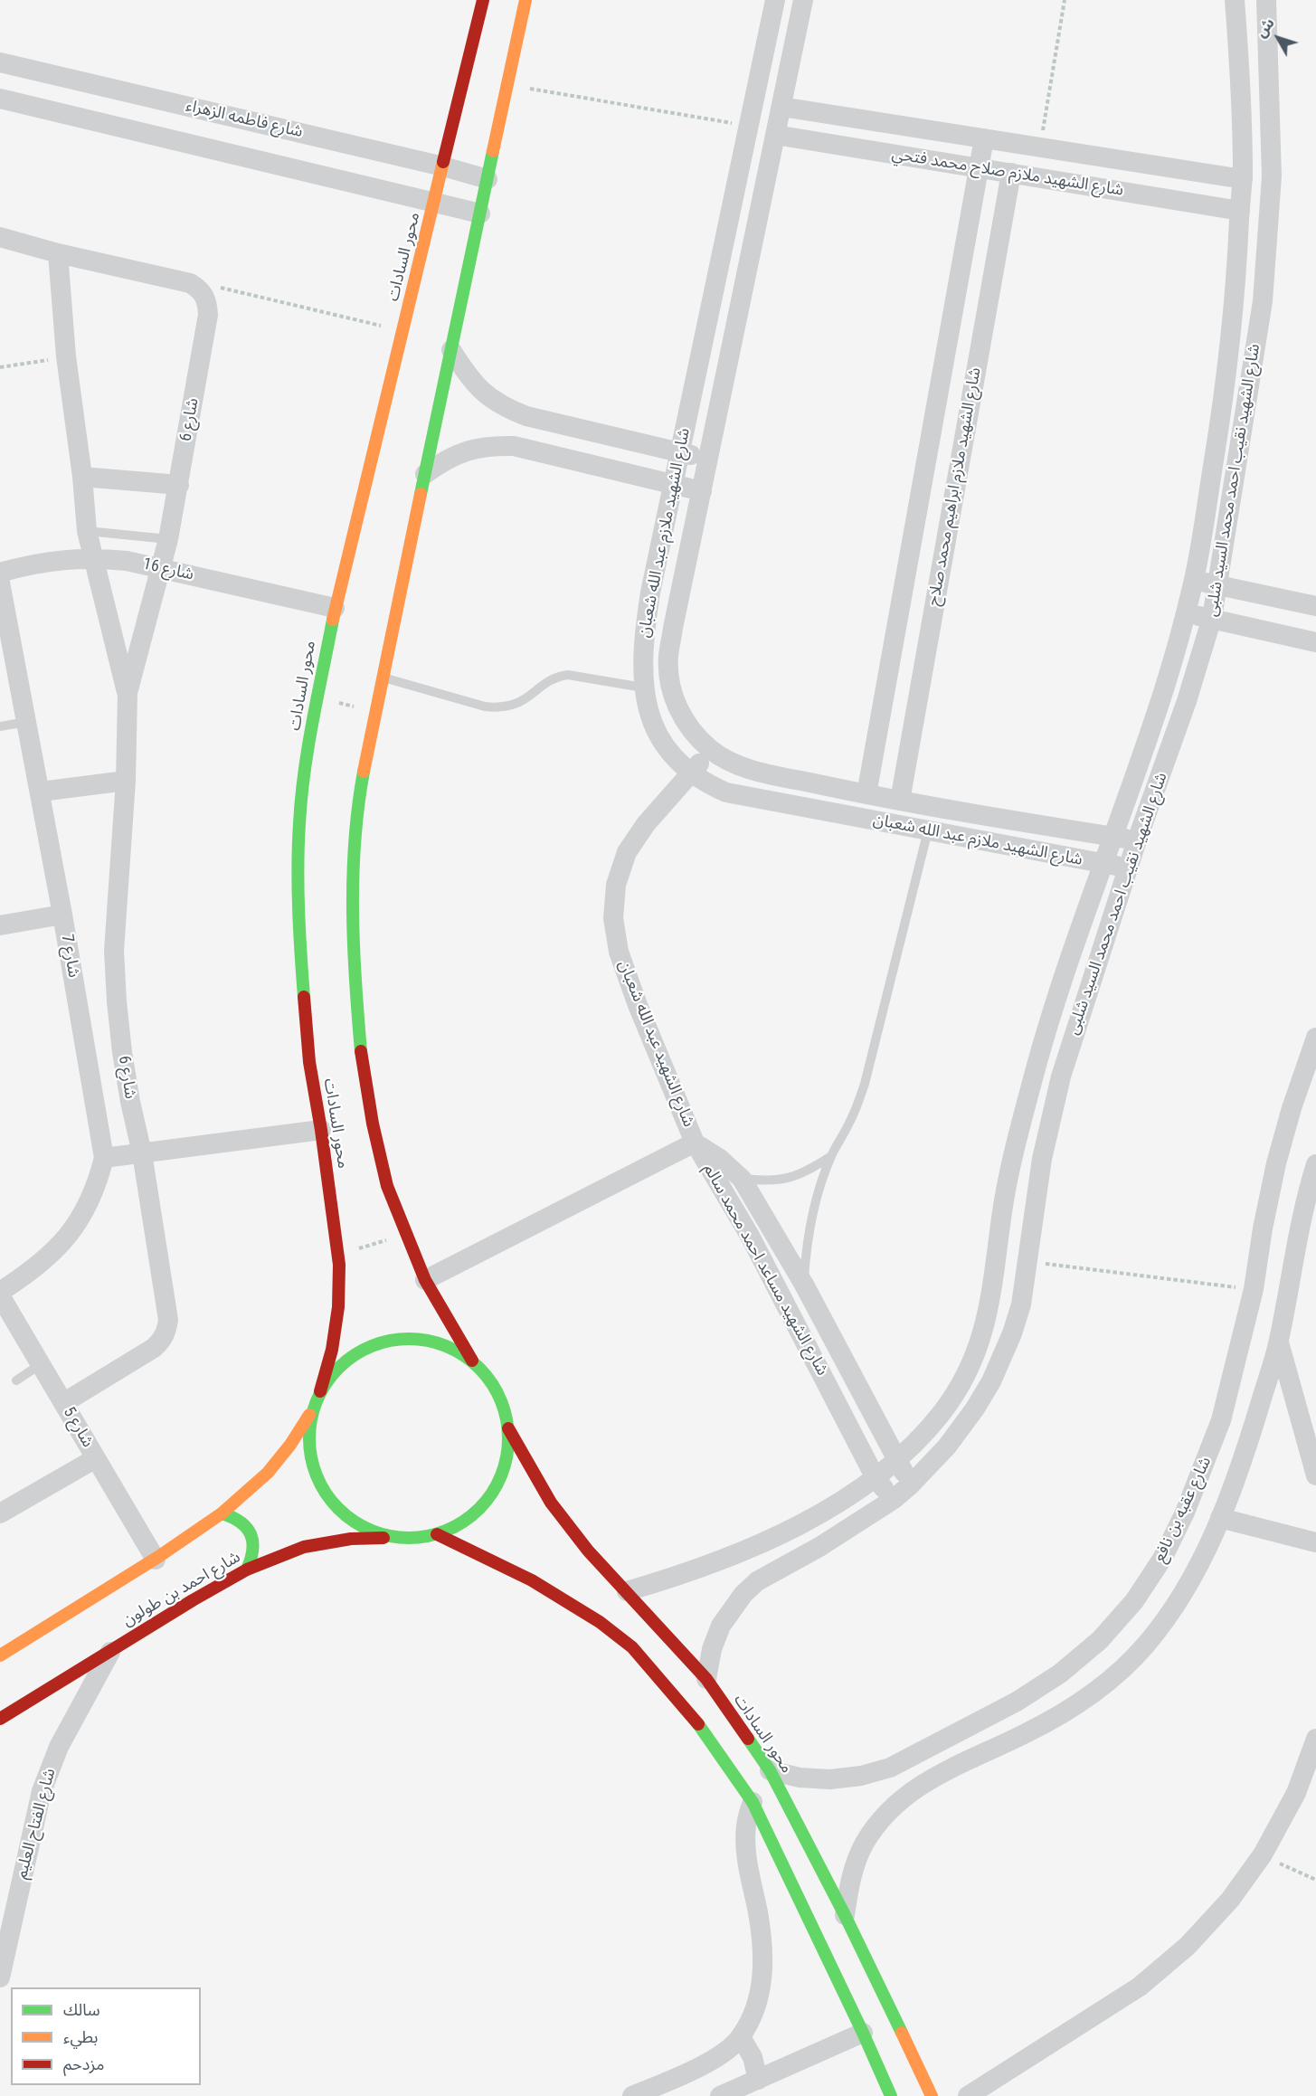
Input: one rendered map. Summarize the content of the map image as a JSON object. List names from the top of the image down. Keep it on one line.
{"streets":{"street":["شارع فاطمه الزهراء","شارع الشهيد ملازم صلاح محمد فتحي","محور السادات","شارع 6","شارع الشهيد نقيب احمد محمد السيد شلبى","شارع الشهيد ملازم ابراهيم محمد صلاح","شارع الشهيد ملازم عبد الله شعبان","شارع 16","شارع 7","شارع الشهيد عبد الله شعبان","شارع الشهيد مساعد احمد محمد سالم","شارع 5","شارع عقبه بن نافع","شارع احمد بن طولون","شارع الفتاح العليم"]},"crossings":[["شارع فاطمه الزهراء","محور السادات"],["شارع الشهيد ملازم صلاح محمد فتحي","شارع الشهيد نقيب احمد محمد السيد شلبى"],["شارع الشهيد ملازم صلاح محمد فتحي","شارع الشهيد ملازم ابراهيم محمد صلاح"],["شارع الشهيد ملازم صلاح محمد فتحي","شارع الشهيد ملازم عبد الله شعبان"],["محور السادات","شارع الشهيد نقيب احمد محمد السيد شلبى"],["محور السادات","شارع 16"],["محور السادات","شارع عقبه بن نافع"],["شارع 6","شارع 16"],["شارع 6","شارع 5"],["شارع الشهيد نقيب احمد محمد السيد شلبى","شارع الشهيد ملازم عبد الله شعبان"],["شارع الشهيد نقيب احمد محمد السيد شلبى","شارع الشهيد مساعد احمد محمد سالم"],["شارع الشهيد ملازم ابراهيم محمد صلاح","شارع الشهيد ملازم عبد الله شعبان"],["شارع الشهيد ملازم عبد الله شعبان","شارع الشهيد عبد الله شعبان"],["شارع 7","شارع 5"],["شارع الشهيد عبد الله شعبان","شارع الشهيد مساعد احمد محمد سالم"],["شارع احمد بن طولون","شارع الفتاح العليم"]],"legend":["سالك","بطيء","مزدحم"],"north":"top left"}
